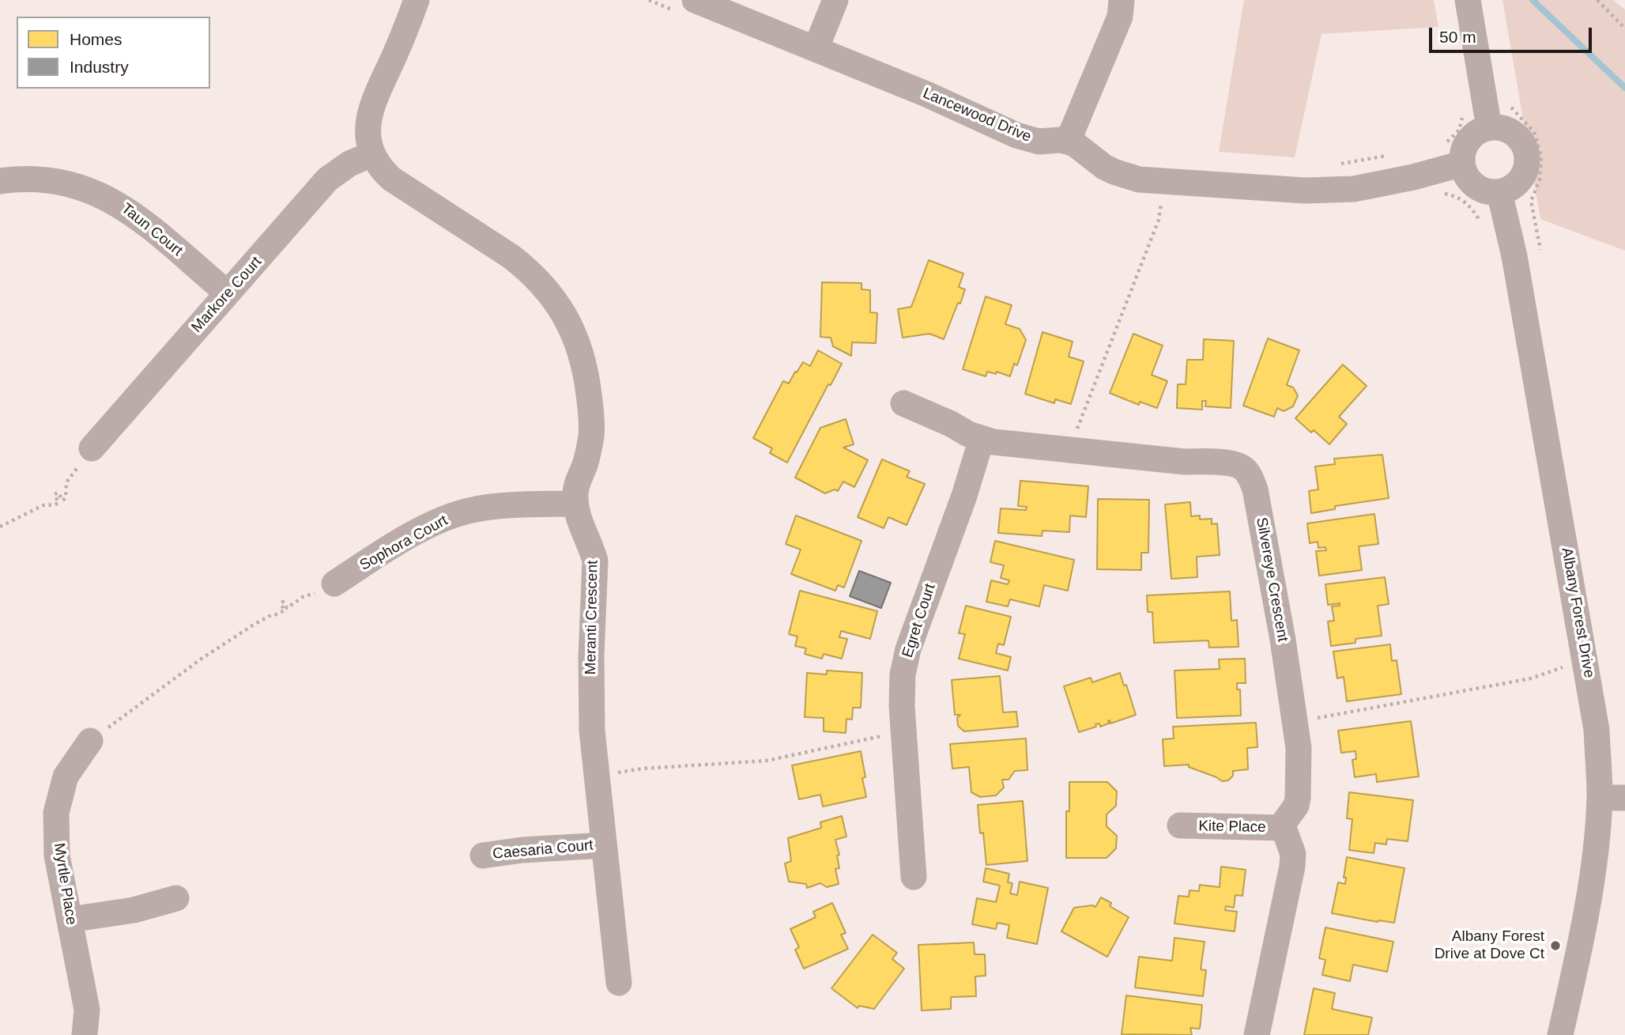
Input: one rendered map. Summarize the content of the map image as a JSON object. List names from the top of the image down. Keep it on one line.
{"streets":{"street":["Lancewood Drive","Taun Court","Markore Court","Sophora Court","Silvereye Crescent","Albany Forest Drive","Meranti Crescent","Egret Court","Kite Place","Caesaria Court","Myrtle Place"]},"crossings":[["Taun Court","Markore Court"],["Markore Court","Meranti Crescent"],["Sophora Court","Meranti Crescent"],["Silvereye Crescent","Egret Court"],["Silvereye Crescent","Kite Place"],["Meranti Crescent","Caesaria Court"]],"places":["Albany Forest Drive at Dove Ct"],"legend":["Homes","Industry"],"scale_bar":"50 m"}
